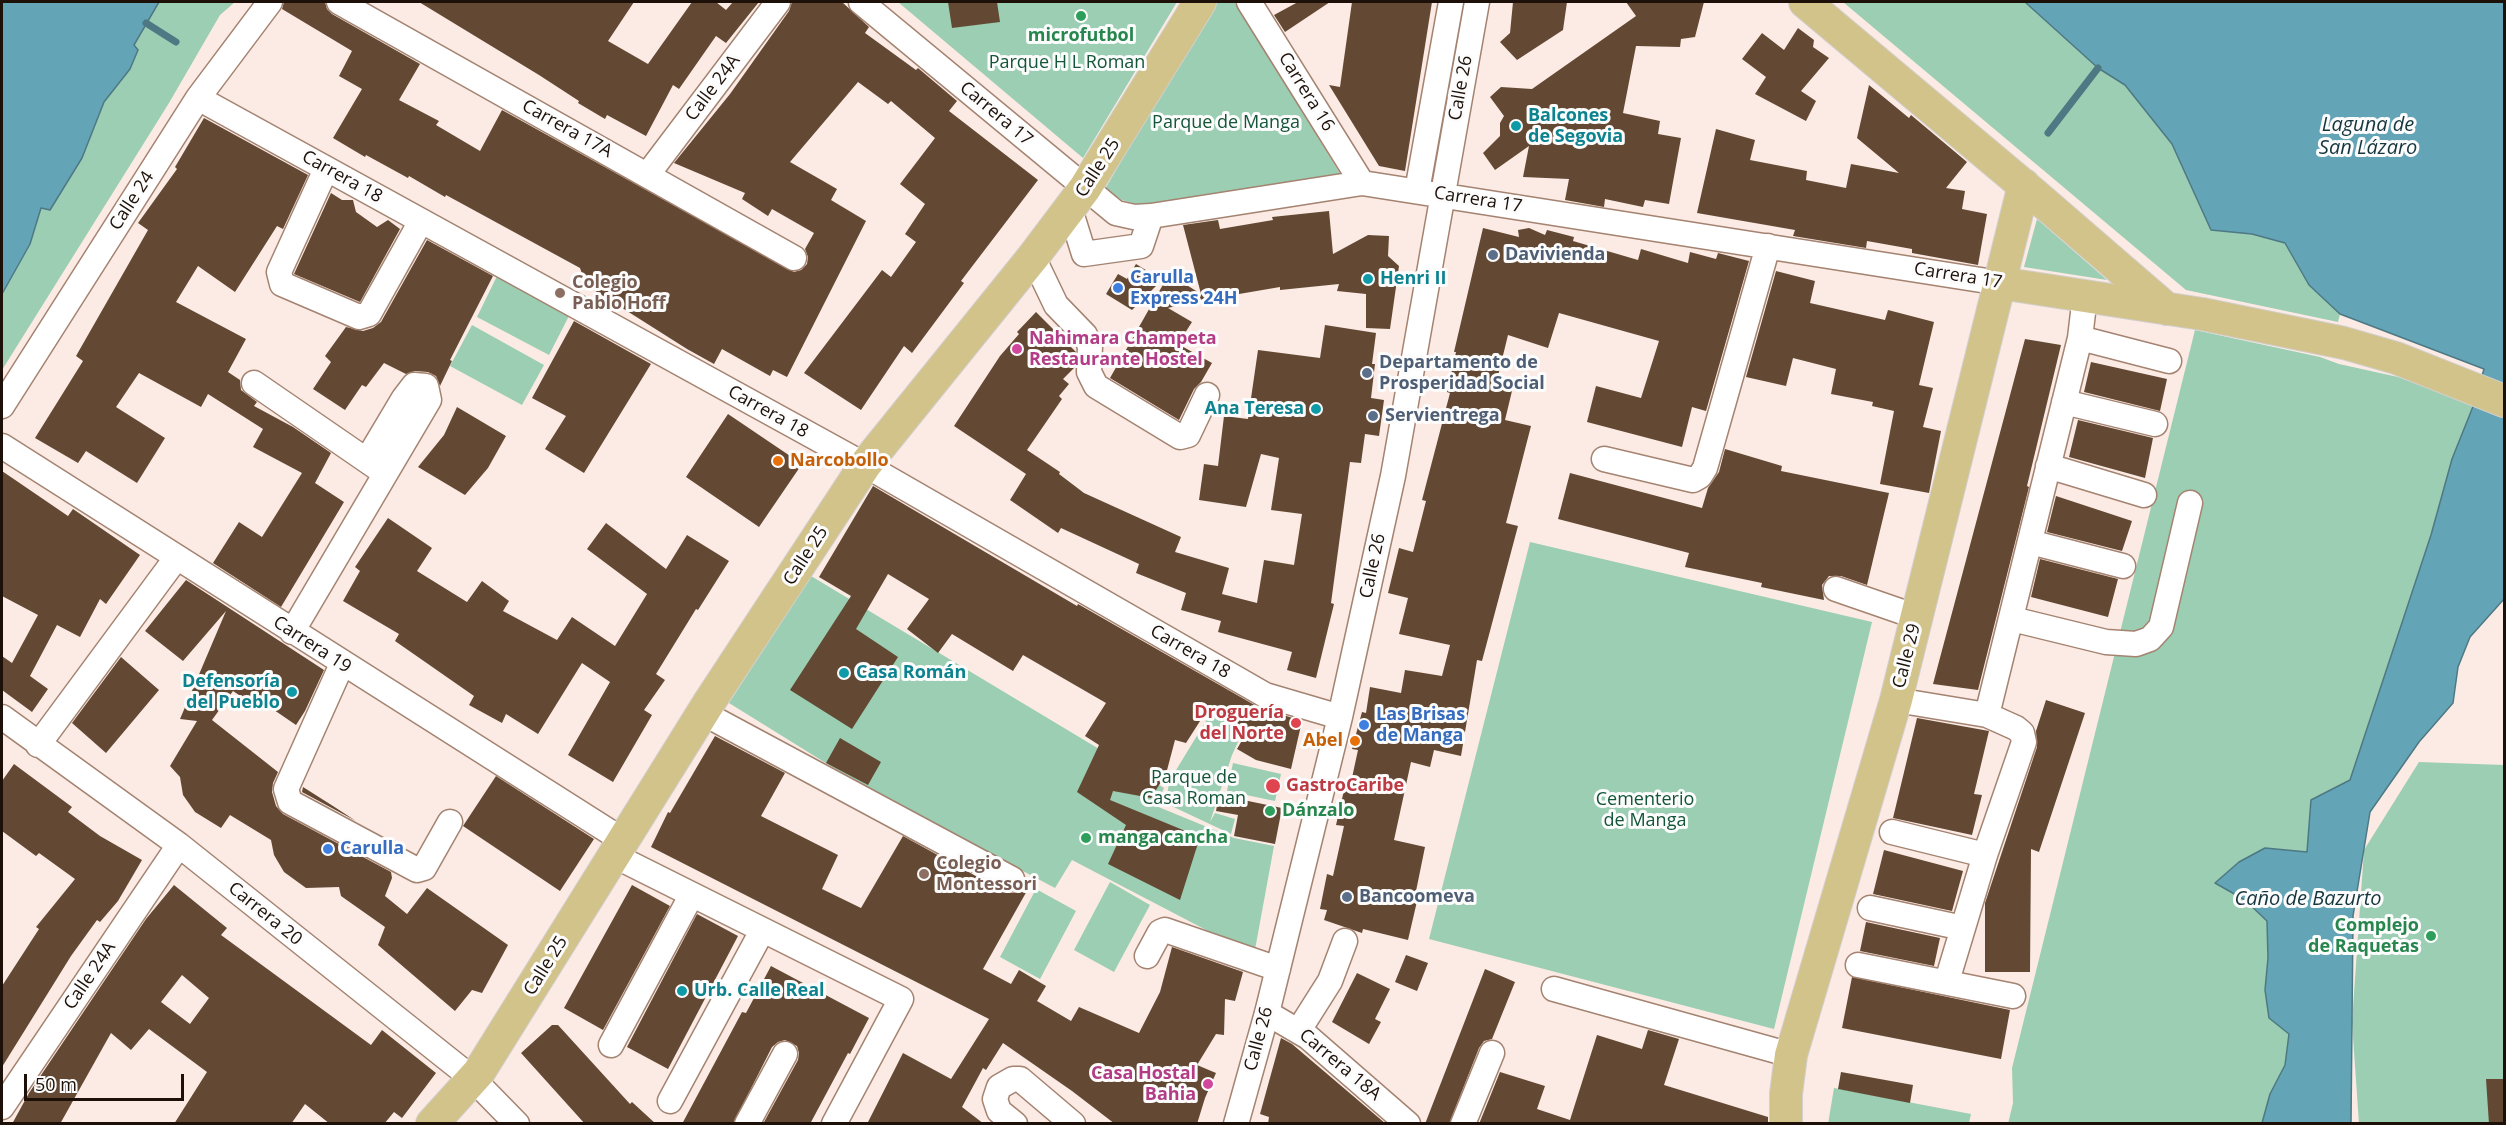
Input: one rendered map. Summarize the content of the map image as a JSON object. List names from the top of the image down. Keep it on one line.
{"streets":{"main road":["Carrera 17","Calle 25","Calle 29"],"street":["Calle 24A","Calle 26","Carrera 16","Carrera 17A","Carrera 18","Calle 24","Carrera 19","Carrera 20","Carrera 18A"]},"crossings":[["Calle 24A","Carrera 17A"],["Calle 24A","Carrera 20"],["Calle 26","Carrera 17"],["Calle 26","Carrera 18"],["Calle 26","Carrera 18A"],["Carrera 16","Carrera 17"],["Carrera 17","Calle 25"],["Carrera 17","Calle 29"],["Calle 25","Carrera 18"],["Calle 25","Carrera 19"],["Calle 25","Carrera 20"],["Carrera 18","Calle 24"]],"water":["Laguna de San Lázaro","Caño de Bazurto"],"parks":["Parque H L Roman","Parque de Manga","Parque de Casa Roman","Cementerio de Manga"],"places":["microfutbol","Balcones de Segovia","Davivienda","Henri II","Carulla Express 24H","Colegio Pablo Hoff","Nahimara Champeta Restaurante Hostel","Departamento de Prosperidad Social","Ana Teresa","Servientrega","Narcobollo","Casa Román","Defensoría del Pueblo","Droguería del Norte","Las Brisas de Manga","Abel","GastroCaribe","Dánzalo","manga cancha","Carulla","Colegio Montessori","Bancoomeva","Complejo de Raquetas","Urb. Calle Real","Casa Hostal Bahia"],"scale_bar":"50 m"}
